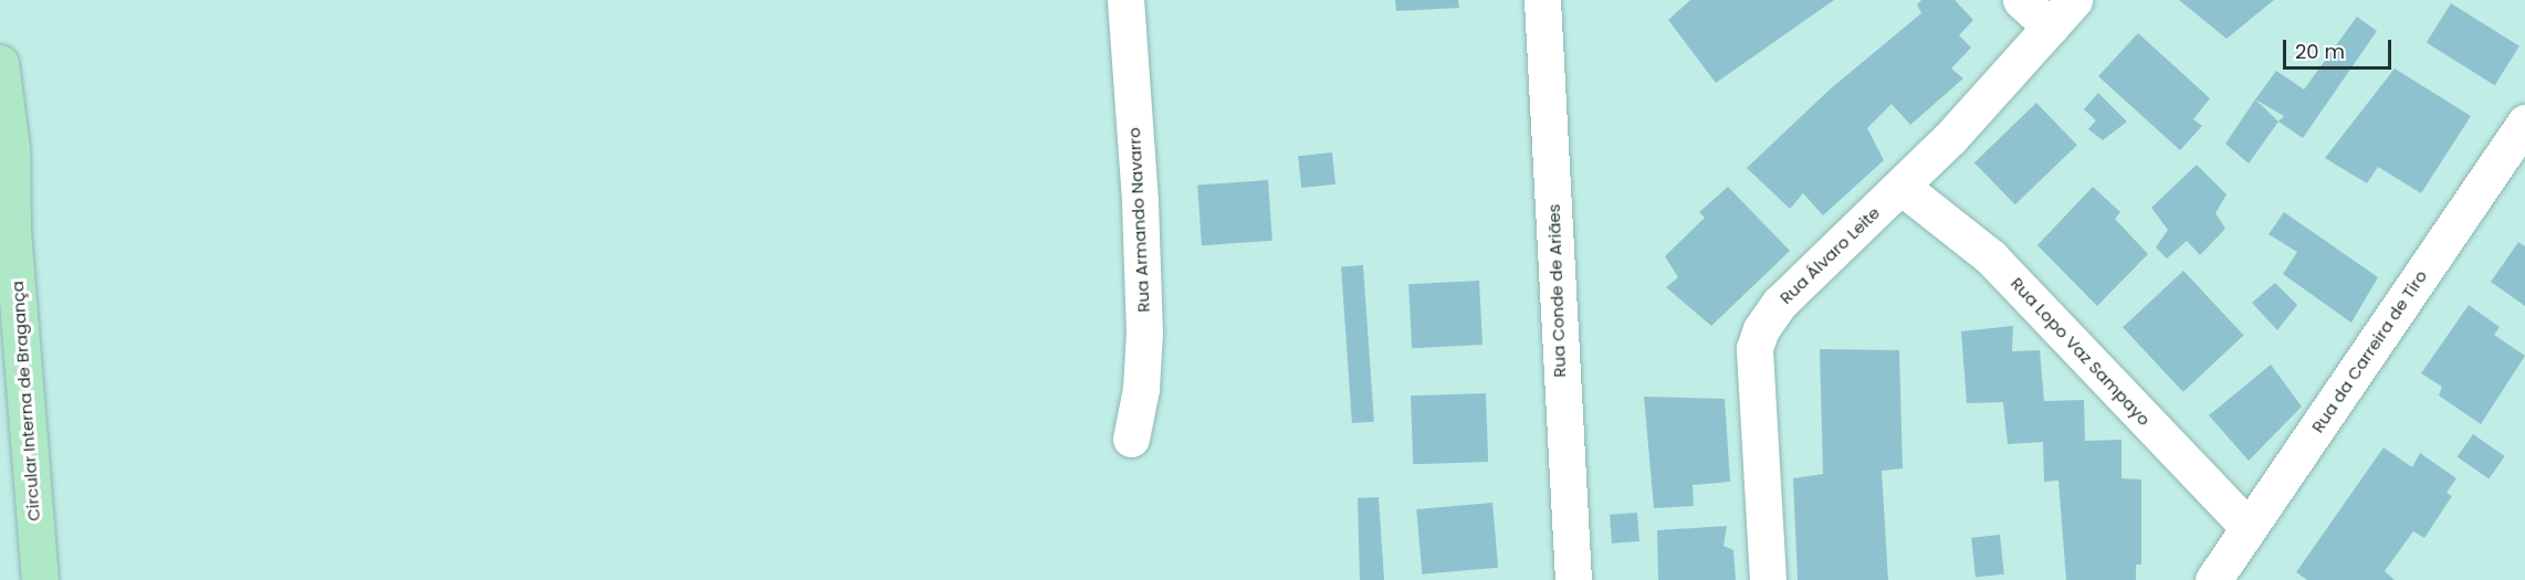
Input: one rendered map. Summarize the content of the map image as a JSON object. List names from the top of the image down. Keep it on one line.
{"streets":{"main road":["Circular Interna de Bragança"],"street":["Rua Armando Navarro","Rua Álvaro Leite","Rua Conde de Ariães","Rua Lopo Vaz Sampayo","Rua da Carreira de Tiro"]},"crossings":[["Rua Álvaro Leite","Rua Lopo Vaz Sampayo"],["Rua Lopo Vaz Sampayo","Rua da Carreira de Tiro"]],"scale_bar":"20 m"}
